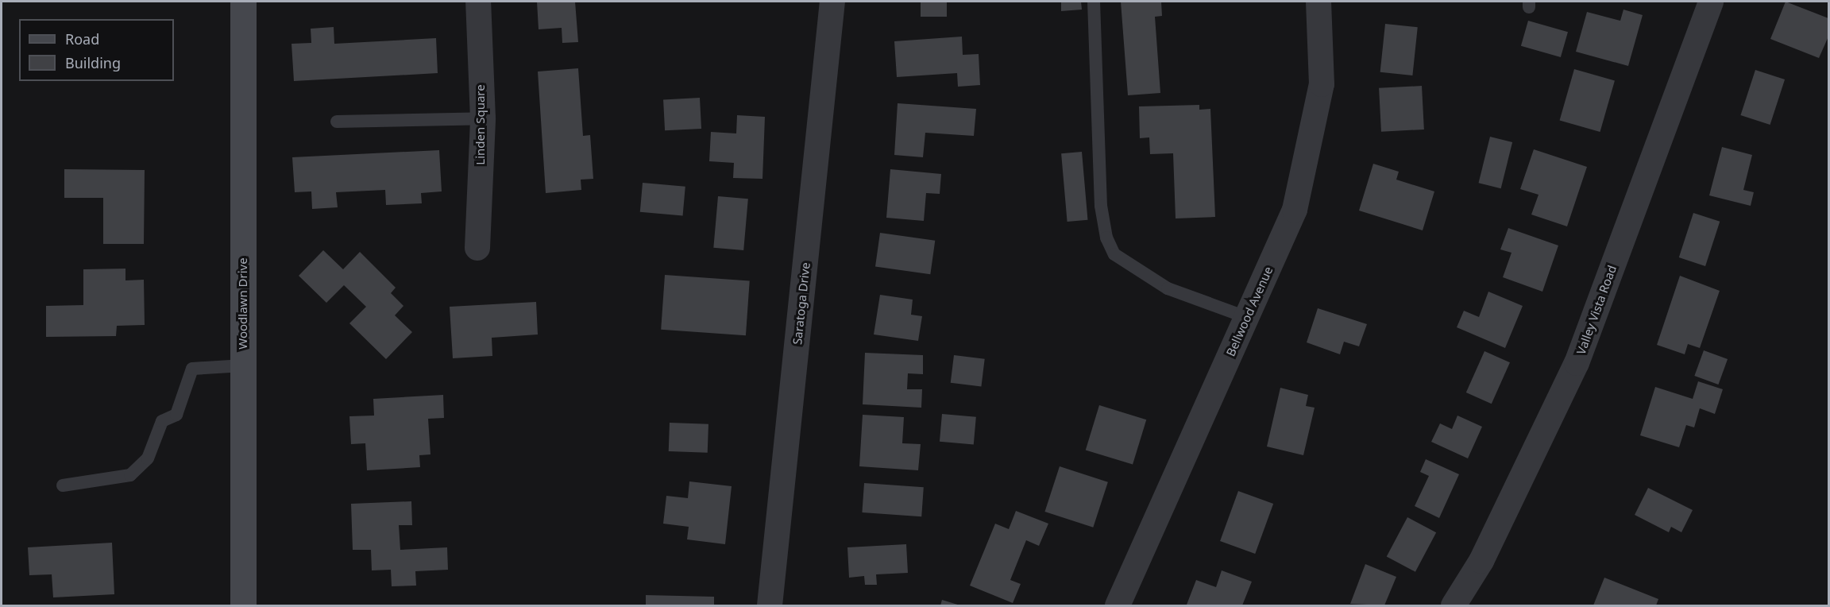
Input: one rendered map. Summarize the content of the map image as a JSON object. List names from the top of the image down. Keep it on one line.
{"streets":{"main road":["Woodlawn Drive"],"street":["Linden Square","Saratoga Drive","Valley Vista Road","Bellwood Avenue"]},"legend":["Road","Building"]}
